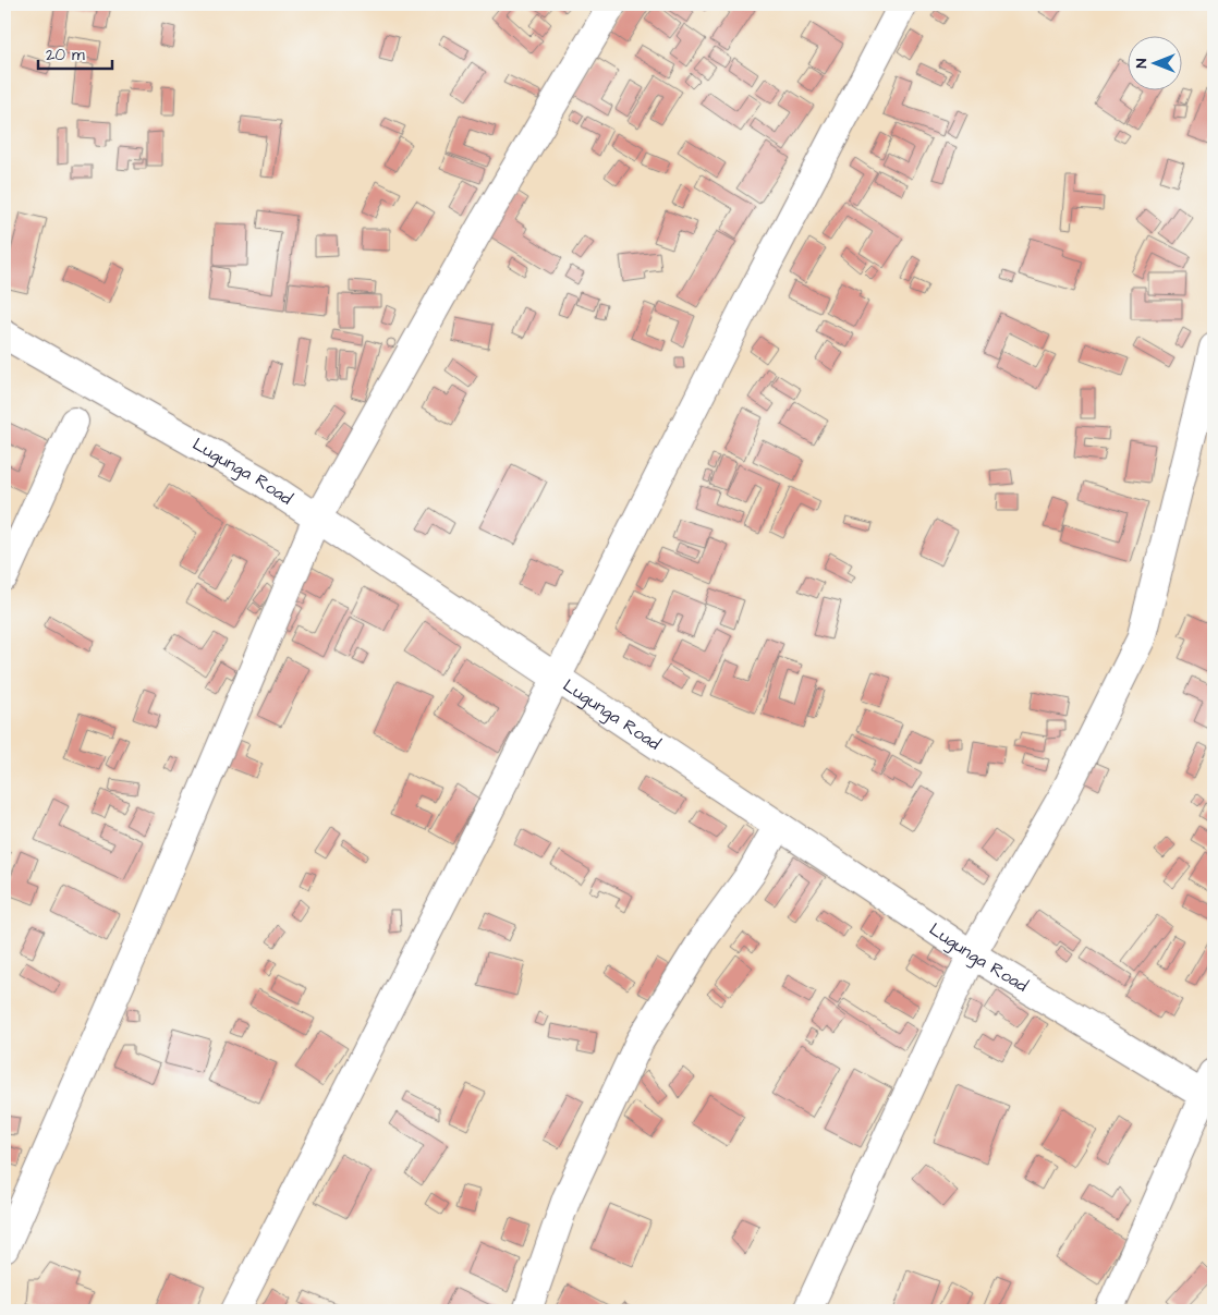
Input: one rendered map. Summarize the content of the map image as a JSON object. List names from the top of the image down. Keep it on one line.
{"streets":{"street":["Lugunga Road"]},"scale_bar":"20 m","north":"left"}
